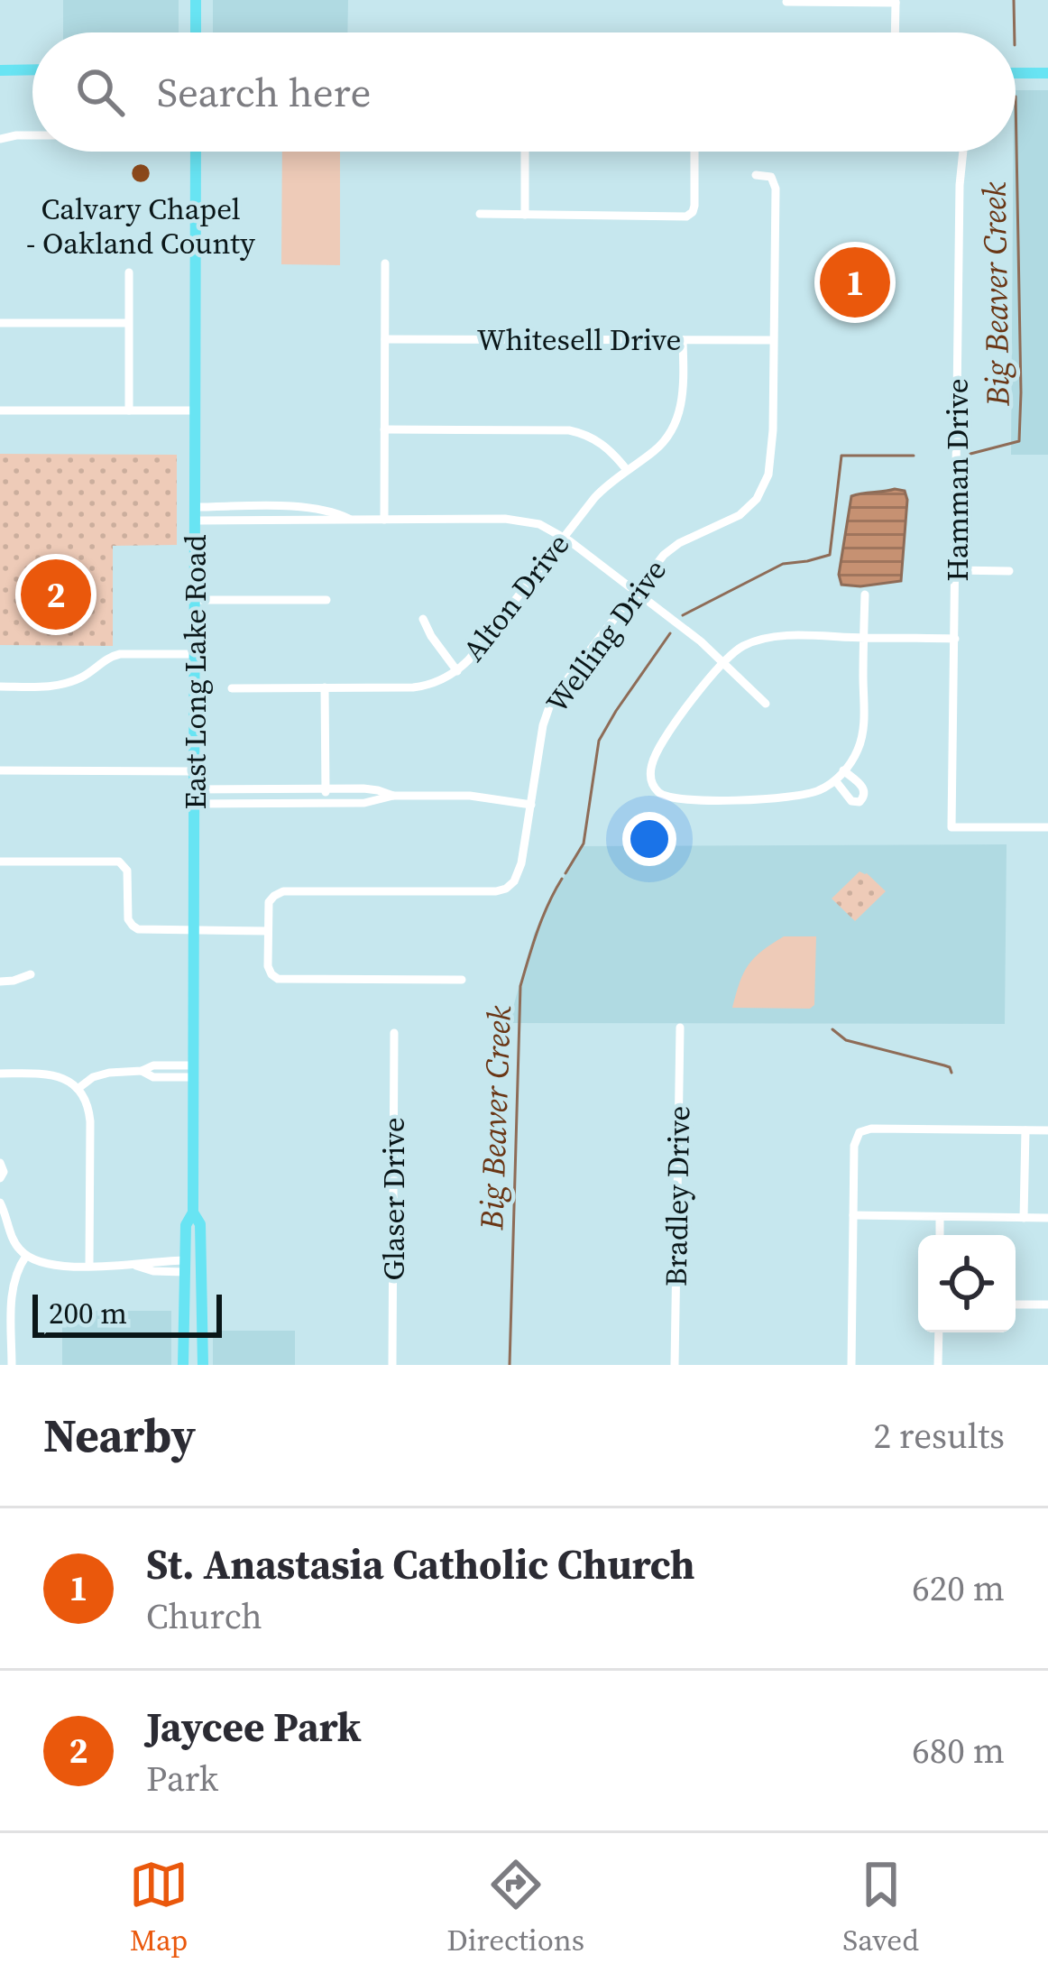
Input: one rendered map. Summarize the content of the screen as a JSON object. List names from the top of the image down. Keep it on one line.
{"streets":{"main road":["East Long Lake Road"],"street":["Whitesell Drive","Hamman Drive","Alton Drive","Welling Drive","Bradley Drive","Glaser Drive"]},"crossings":[["Whitesell Drive","Alton Drive"],["Whitesell Drive","Welling Drive"]],"water":["Big Beaver Creek"],"places":["Calvary Chapel - Oakland County"],"scale_bar":"200 m","page":{"search":"Search here","pins":["1","2"],"scale":"200 m","heading":["Nearby","2 results"],"list":[{"mark":"1","name":"St. Anastasia Catholic Church","note":"Church","value":"620 m"},{"mark":"2","name":"Jaycee Park","note":"Park","value":"680 m"}],"nav":["Map","Directions","Saved"]}}
